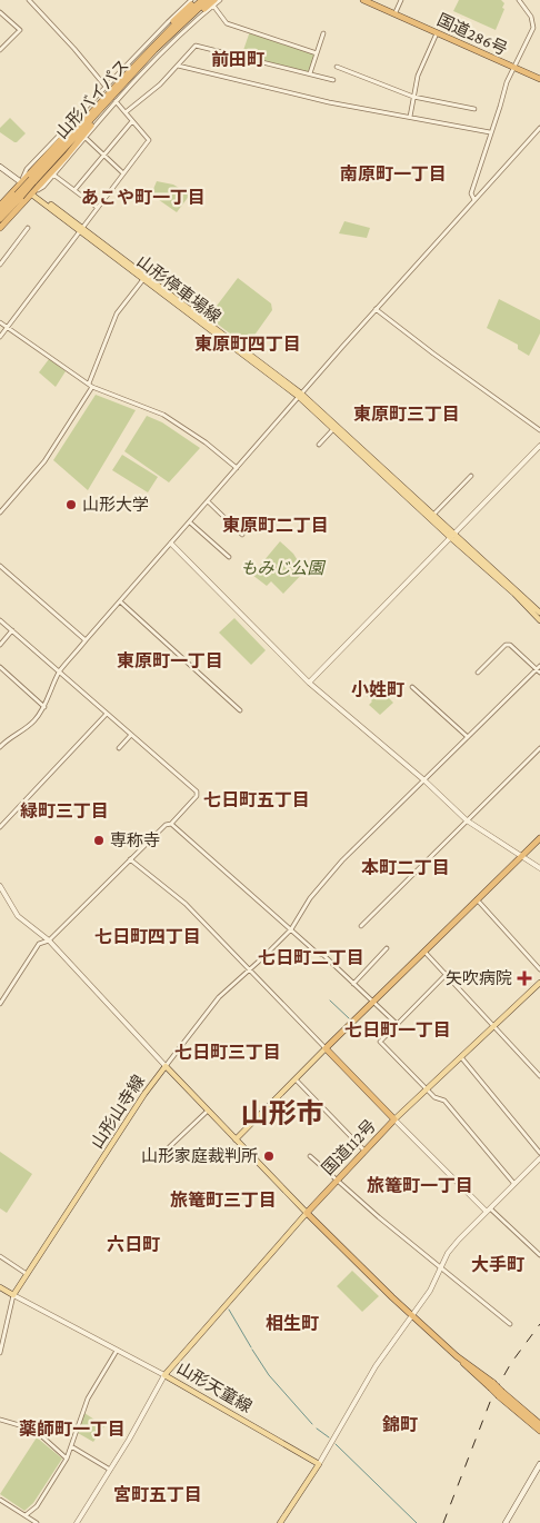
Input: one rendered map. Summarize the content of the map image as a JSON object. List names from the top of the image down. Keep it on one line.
{"streets":{"highway":["国道286号","山形バイパス","国道112号"],"main road":["山形停車場線","山形山寺線","山形天童線"]},"crossings":[["山形山寺線","国道112号"],["山形山寺線","山形天童線"],["国道112号","山形天童線"]],"districts":["前田町","南原町一丁目","あこや町一丁目","東原町四丁目","東原町三丁目","東原町二丁目","東原町一丁目","小姓町","七日町五丁目","緑町三丁目","本町二丁目","七日町四丁目","七日町二丁目","七日町一丁目","七日町三丁目","山形市","旅篭町一丁目","旅篭町三丁目","六日町","大手町","相生町","錦町","薬師町一丁目","宮町五丁目"],"parks":["もみじ公園"],"places":{"other":["山形大学","専称寺","山形家庭裁判所"],"health":["矢吹病院"]}}
